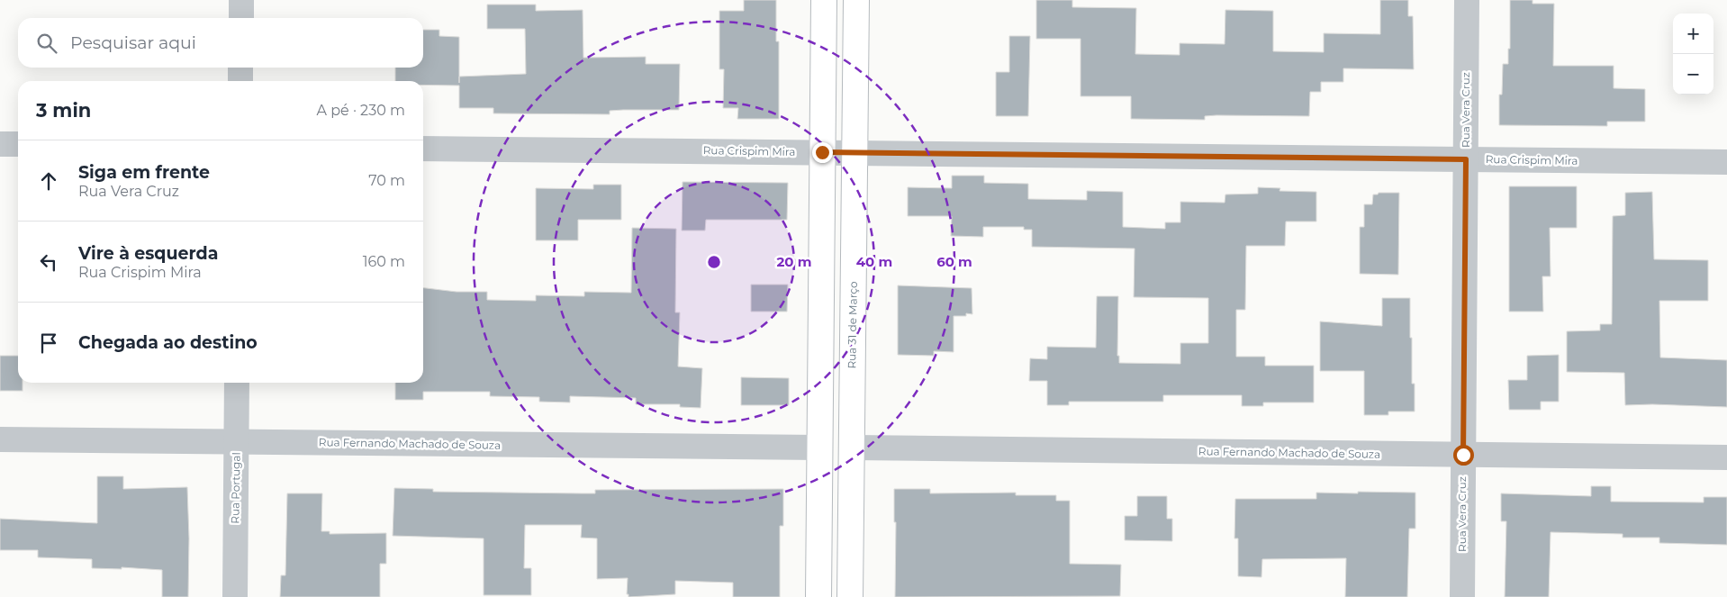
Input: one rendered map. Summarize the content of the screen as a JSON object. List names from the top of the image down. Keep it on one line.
{"streets":{"main road":["Rua 31 de Março"],"street":["Rua Vera Cruz","Rua Crispim Mira","Rua Fernando Machado de Souza","Rua Portugal"]},"crossings":[["Rua Vera Cruz","Rua Crispim Mira"],["Rua Vera Cruz","Rua Fernando Machado de Souza"],["Rua Crispim Mira","Rua 31 de Março"],["Rua 31 de Março","Rua Fernando Machado de Souza"],["Rua Fernando Machado de Souza","Rua Portugal"]],"page":{"map_buttons":["+","−"],"search":"Pesquisar aqui","heading":["3 min","A pé · 230 m"],"list":[["Siga em frente","Rua Vera Cruz","70 m"],["Vire à esquerda","Rua Crispim Mira","160 m"],"Chegada ao destino"]},"rings":["20 m","40 m","60 m"]}
